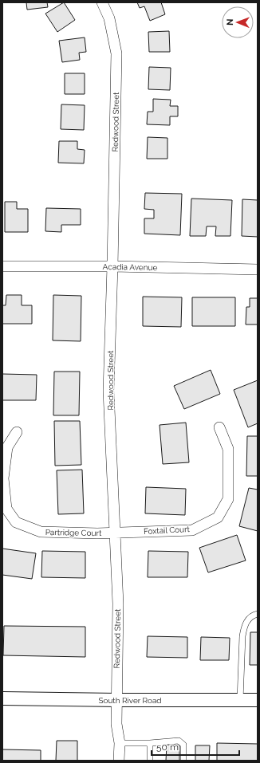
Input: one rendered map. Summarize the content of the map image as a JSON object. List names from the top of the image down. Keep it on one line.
{"streets":{"street":["Redwood Street","Acadia Avenue","Foxtail Court","Partridge Court","South River Road"]},"crossings":[["Redwood Street","Acadia Avenue"],["Redwood Street","Foxtail Court"],["Redwood Street","Partridge Court"],["Redwood Street","South River Road"],["Foxtail Court","Partridge Court"]],"scale_bar":"50 m","north":"left"}
